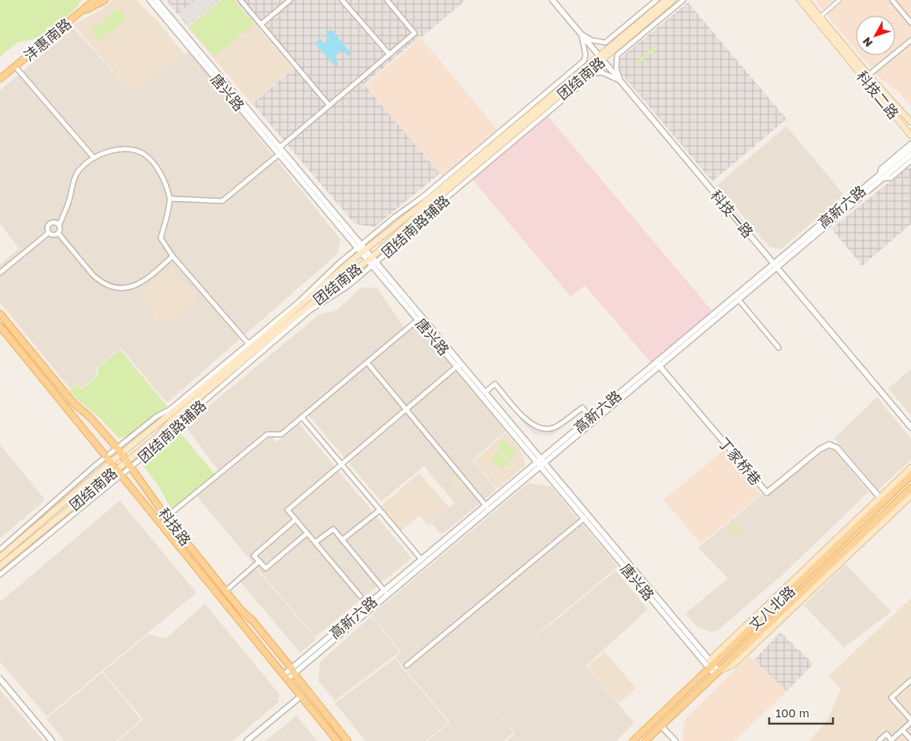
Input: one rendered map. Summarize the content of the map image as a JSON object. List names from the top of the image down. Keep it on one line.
{"streets":{"main road":["沣惠南路","团结南路","科技二路","科技路","丈八北路"],"street":["唐兴路","高新六路","科技一路","团结南路辅路","丁家桥巷"]},"crossings":[["团结南路","唐兴路"],["团结南路","科技一路"],["团结南路","团结南路辅路"],["团结南路","科技路"],["唐兴路","高新六路"],["唐兴路","团结南路辅路"],["唐兴路","丈八北路"],["高新六路","科技一路"],["高新六路","丁家桥巷"],["高新六路","科技路"],["科技一路","团结南路辅路"],["团结南路辅路","科技路"],["丁家桥巷","丈八北路"]],"scale_bar":"100 m","north":"bottom left"}
